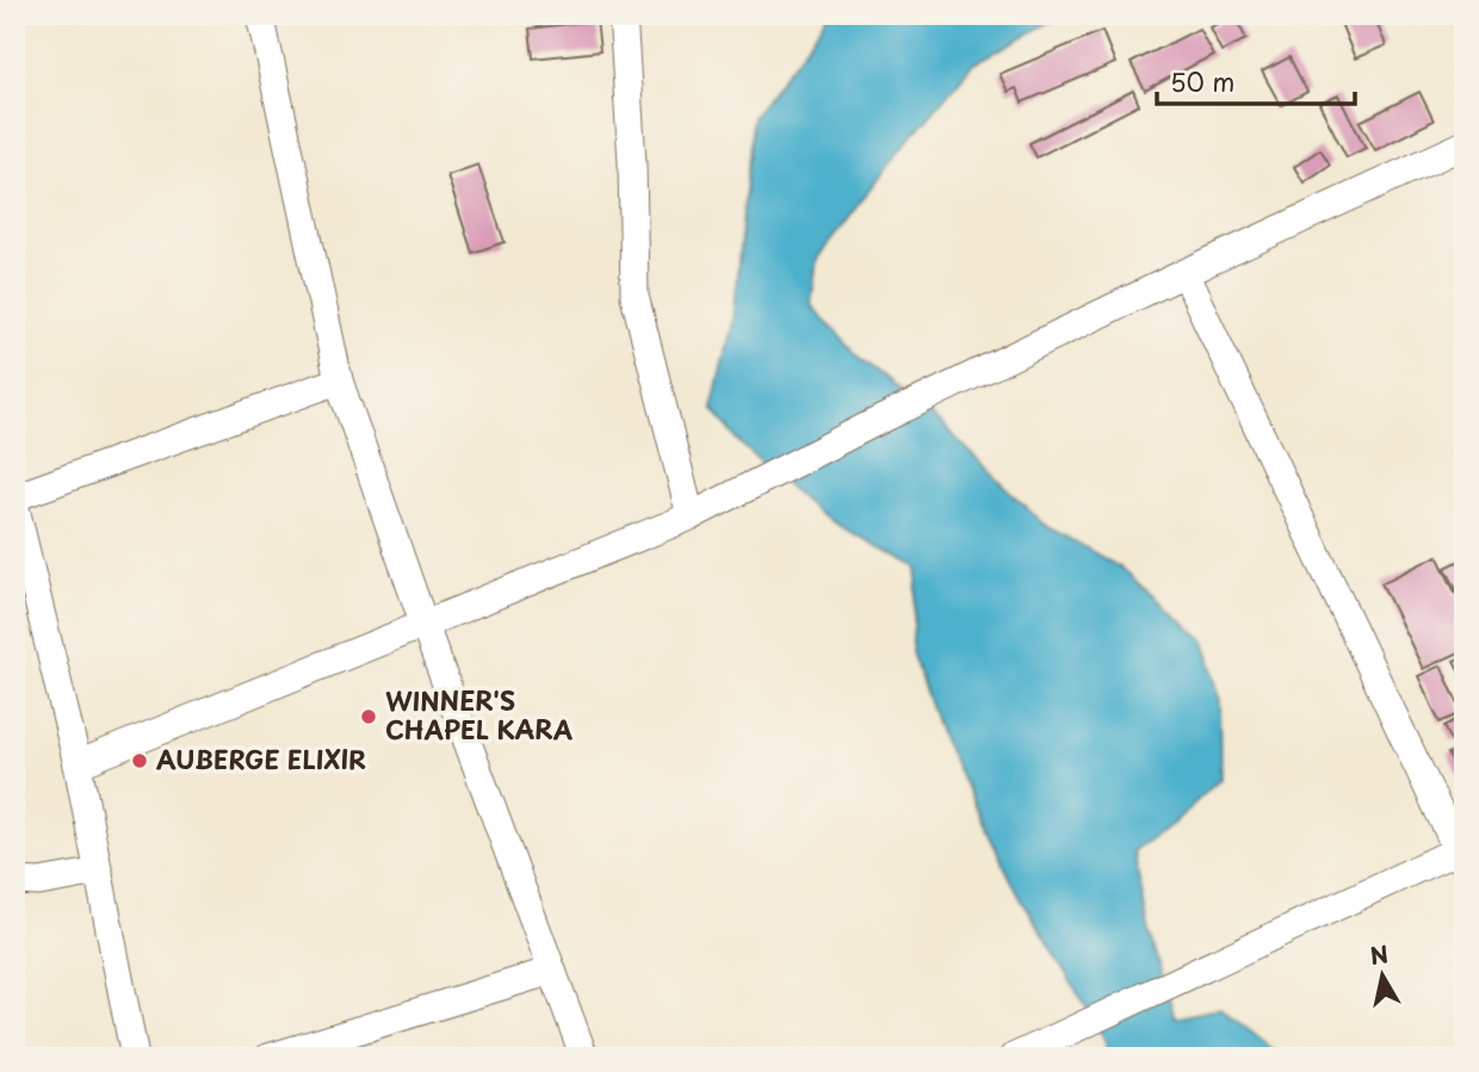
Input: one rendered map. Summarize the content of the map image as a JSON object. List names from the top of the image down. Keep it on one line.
{"places":["WINNER'S CHAPEL KARA","AUBERGE ELIXIR"],"scale_bar":"50 m","north":"top"}
